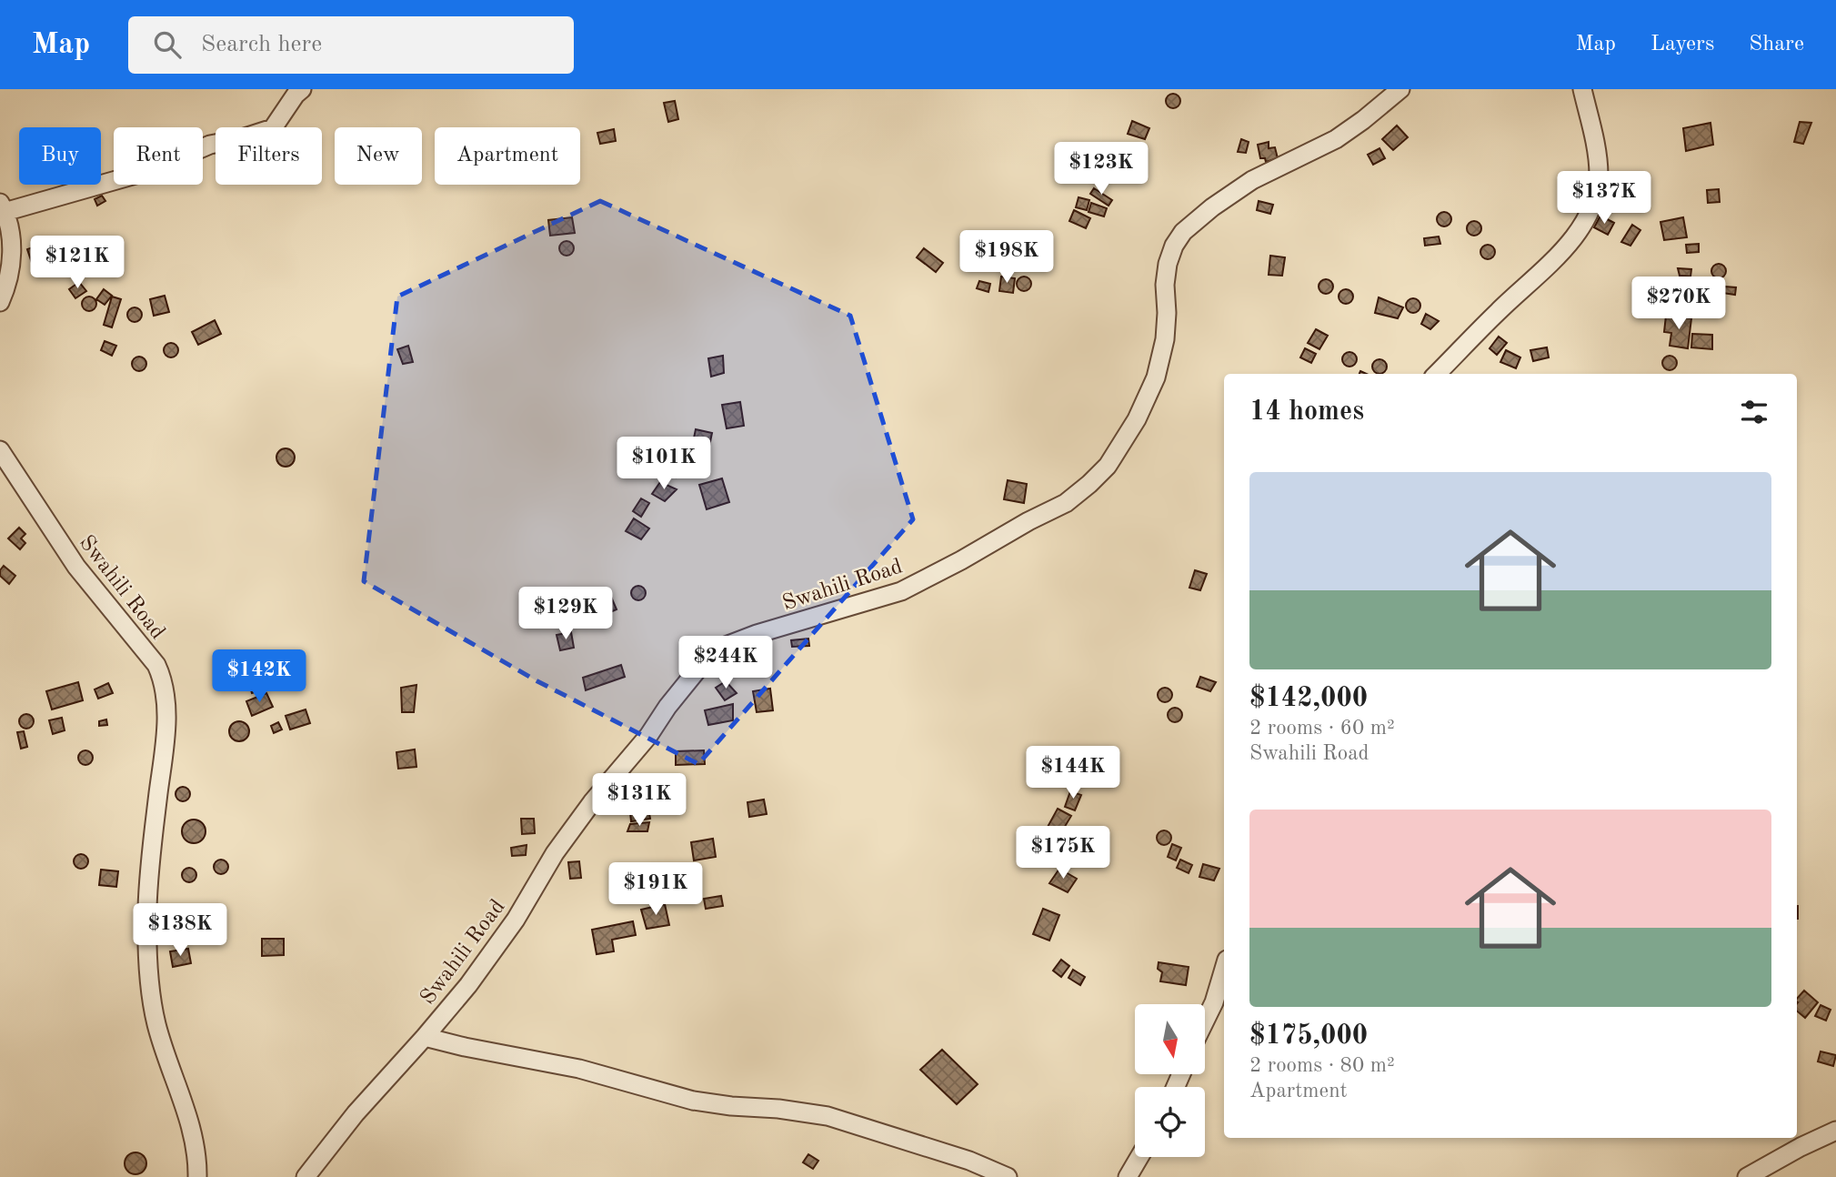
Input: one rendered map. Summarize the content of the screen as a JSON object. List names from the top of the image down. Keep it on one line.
{"streets":{"street":["Swahili Road"]},"north":"bottom","page":{"header":"Map","search":"Search here","nav":["Map","Layers","Share"],"chip":["Buy","Rent","Filters","New","Apartment"],"price":["$123K","$137K","$198K","$121K","$270K","$101K","$129K","$244K","$142K","$144K","$131K","$175K","$191K","$138K"],"heading":"14 homes","list":[{"name":"$142,000","note":"2 rooms · 60 m² · Swahili Road"},{"name":"$175,000","note":"2 rooms · 80 m² · Apartment"}]}}
